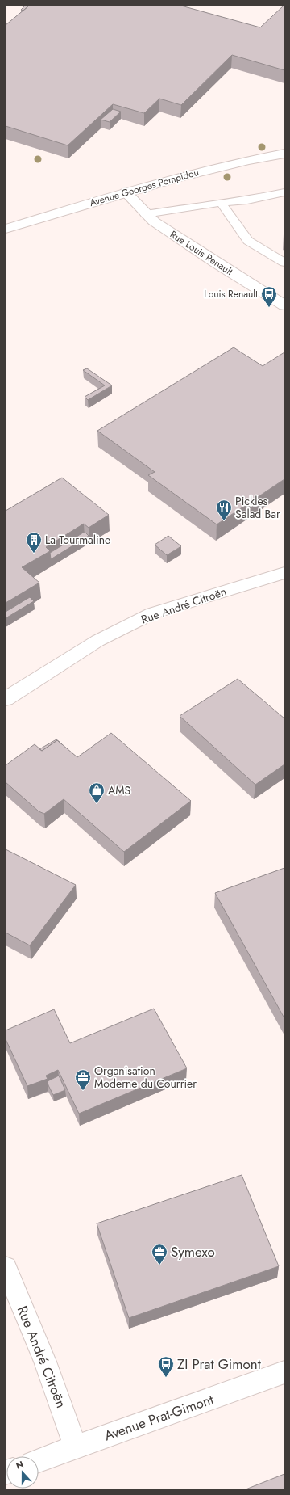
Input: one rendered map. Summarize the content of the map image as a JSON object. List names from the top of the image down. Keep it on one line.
{"streets":{"street":["Avenue Georges Pompidou","Rue Louis Renault","Rue André Citroën","Avenue Prat-Gimont"]},"crossings":[["Avenue Georges Pompidou","Rue Louis Renault"],["Rue André Citroën","Avenue Prat-Gimont"]],"places":{"bus stop":["Louis Renault","ZI Prat Gimont"],"restaurant":["Pickles Salad Bar"],"building":["La Tourmaline"],"shop":["AMS"],"office":["Organisation Moderne du Courrier","Symexo"]},"north":"top"}
